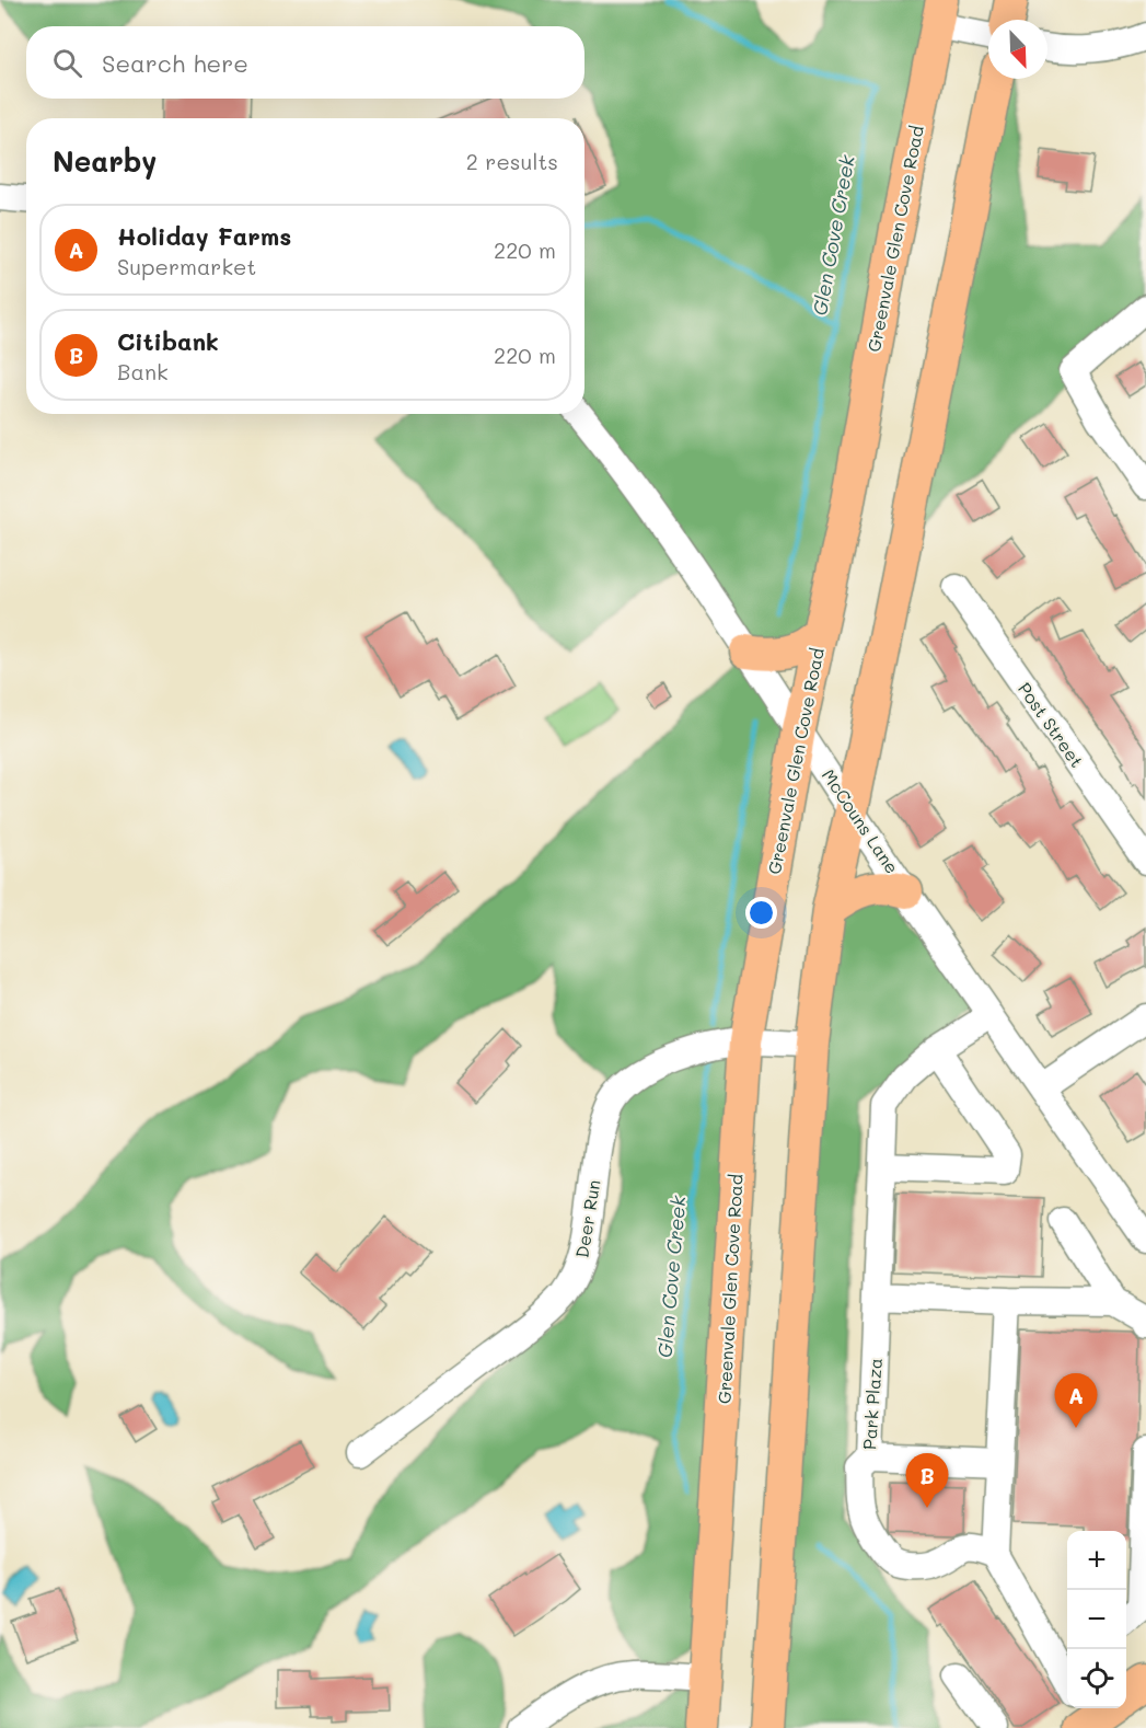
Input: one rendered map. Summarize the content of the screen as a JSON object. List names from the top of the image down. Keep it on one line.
{"streets":{"main road":["Greenvale Glen Cove Road"],"street":["Post Street","McCouns Lane","Deer Run","Park Plaza"]},"crossings":[["Greenvale Glen Cove Road","McCouns Lane"],["Greenvale Glen Cove Road","Deer Run"],["McCouns Lane","Park Plaza"]],"water":["Glen Cove Creek"],"north":"bottom right","page":{"search":"Search here","heading":["Nearby","2 results"],"list":[{"mark":"A","name":"Holiday Farms","note":"Supermarket","value":"220 m"},{"mark":"B","name":"Citibank","note":"Bank","value":"220 m"}],"pins":["A","B"],"map_buttons":["+","−"]}}
